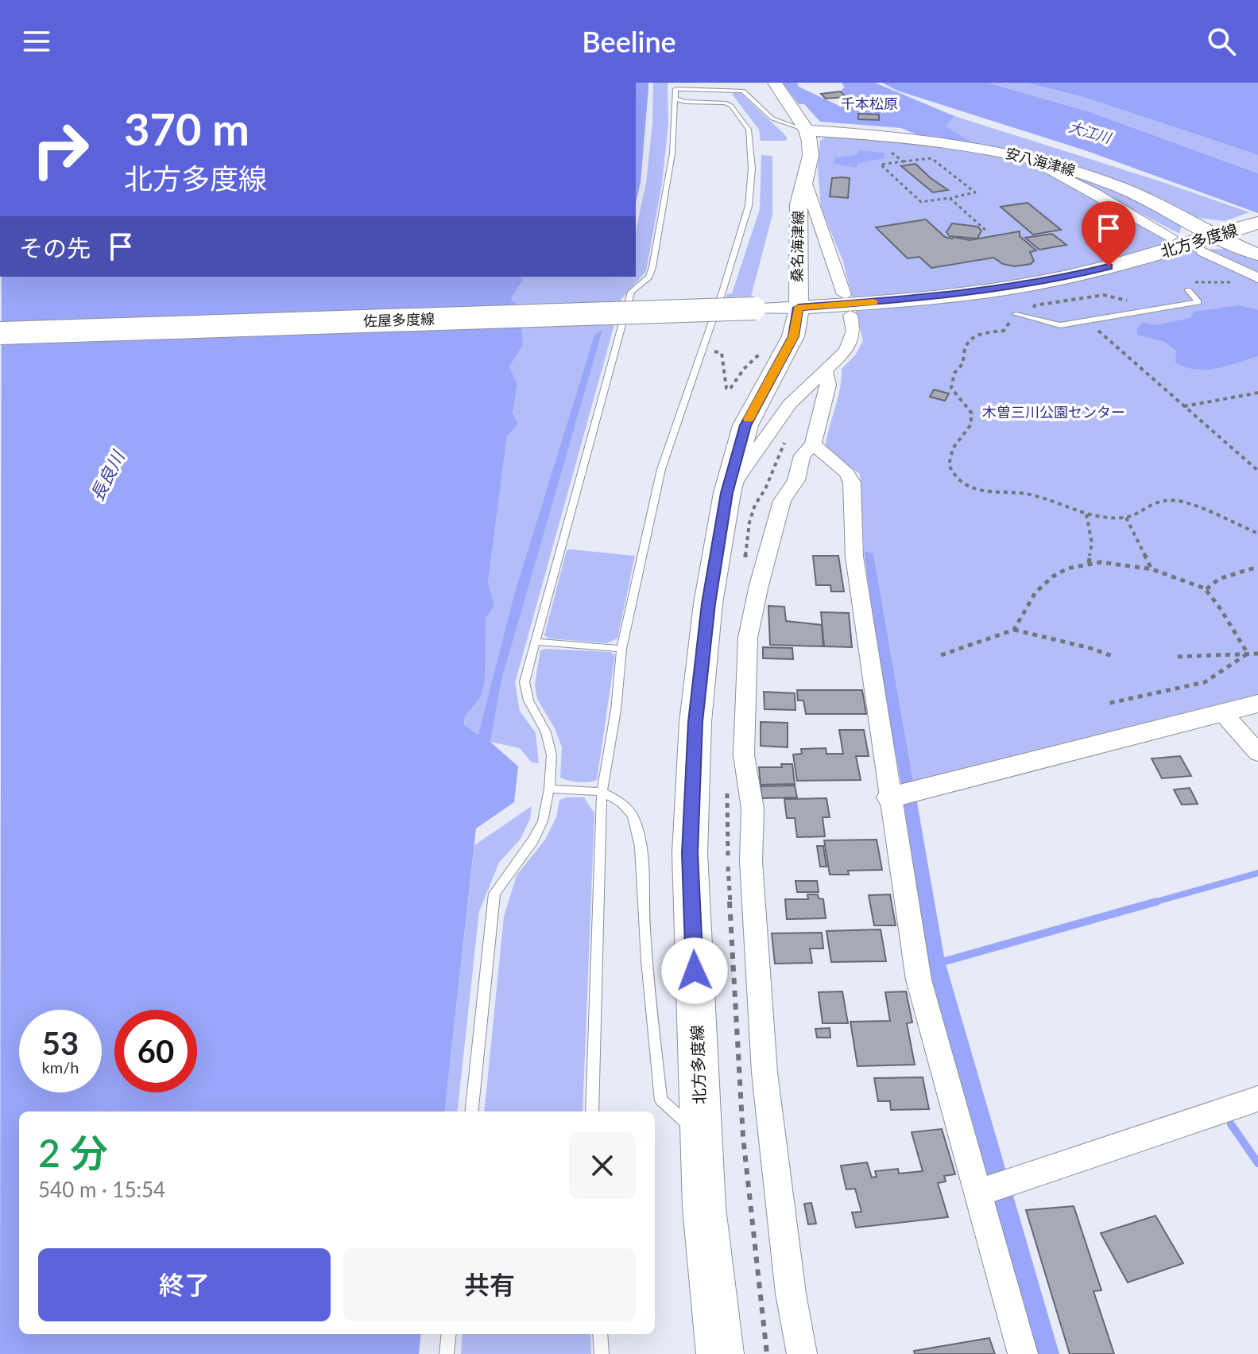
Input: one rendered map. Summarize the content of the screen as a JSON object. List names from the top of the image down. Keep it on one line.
{"streets":{"main road":["安八海津線","北方多度線","桑名海津線","佐屋多度線"]},"crossings":[["安八海津線","北方多度線"],["安八海津線","桑名海津線"],["北方多度線","桑名海津線"],["北方多度線","佐屋多度線"],["桑名海津線","佐屋多度線"]],"water":["大江川","長良川"],"parks":["千本松原","木曽三川公園センター"],"page":{"header":"Beeline","turn":["370 m","北方多度線"],"then":"その先","speed":"53 km/h","limit":"60","heading":["2 分","540 m · 15:54"],"buttons":["終了","共有"]}}
